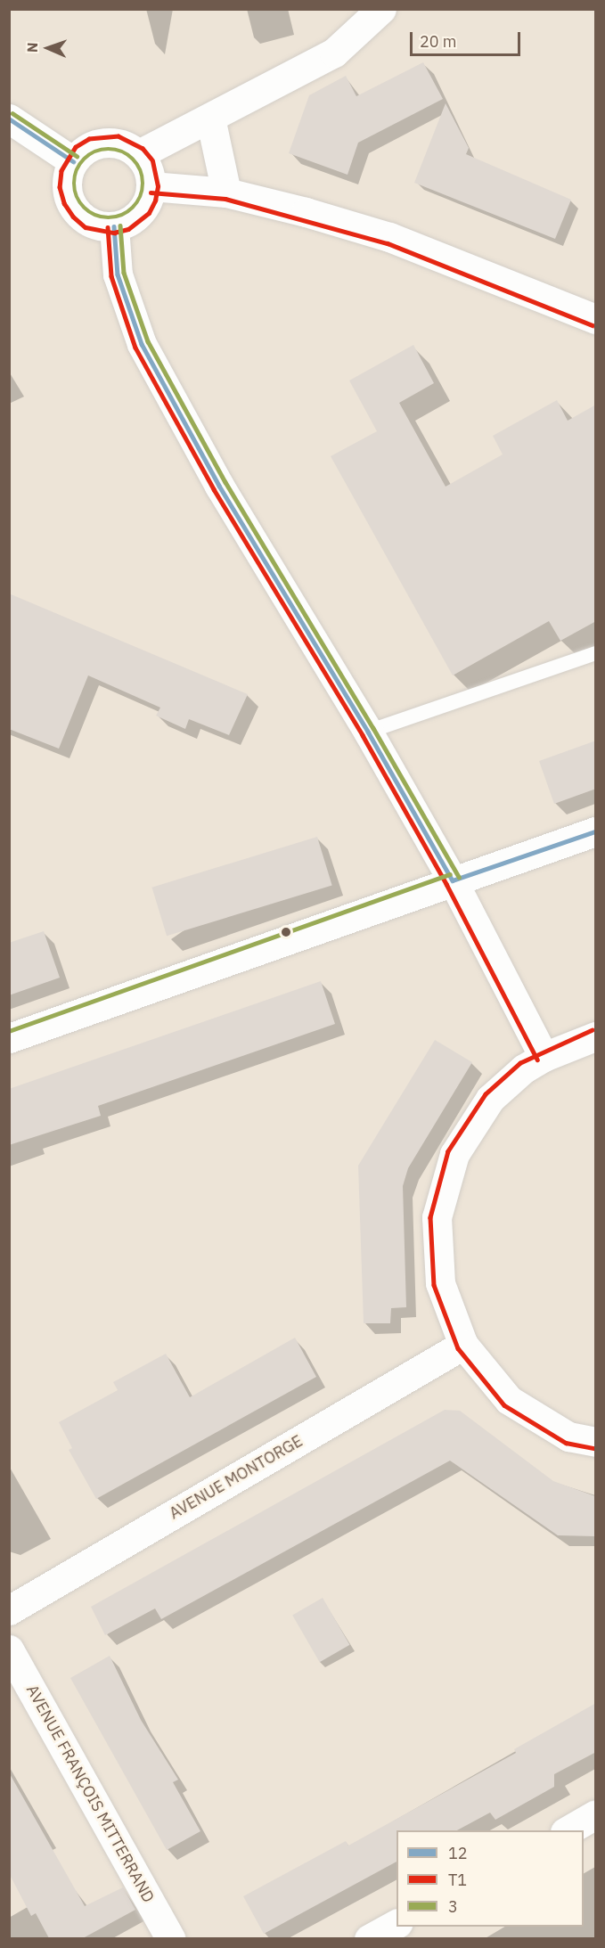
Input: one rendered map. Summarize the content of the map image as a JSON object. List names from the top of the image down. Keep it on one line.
{"streets":{"street":["AVENUE MONTORGE","AVENUE FRANÇOIS MITTERRAND"]},"lines":["transit line 3","transit line 12","transit line T1"],"legend":["12","T1","3"],"scale_bar":"20 m","north":"left"}
